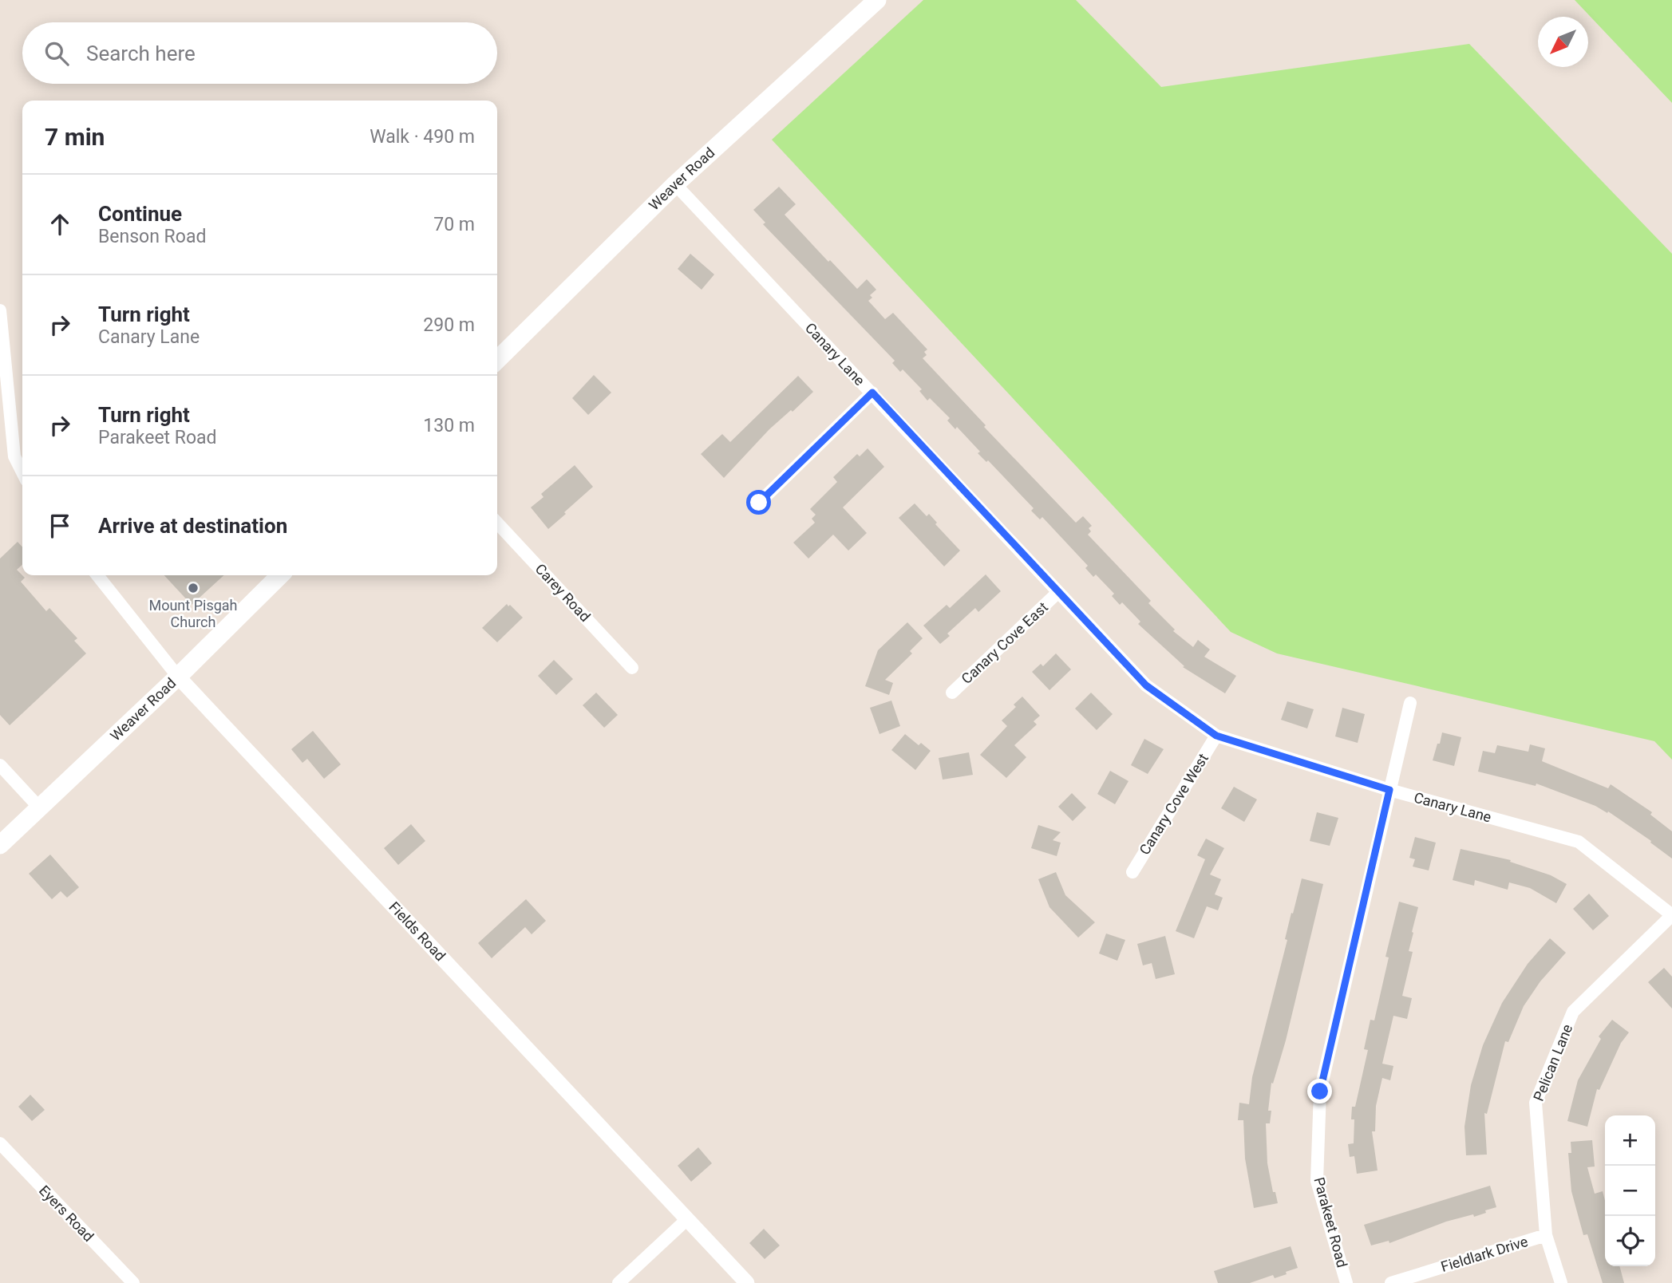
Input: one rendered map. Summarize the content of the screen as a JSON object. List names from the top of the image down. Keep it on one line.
{"streets":{"main road":["Weaver Road"],"street":["Canary Lane","Carey Road","Canary Cove East","Canary Cove West","Fields Road","Pelican Lane","Eyers Road","Parakeet Road","Fieldlark Drive"]},"crossings":[["Weaver Road","Canary Lane"],["Weaver Road","Fields Road"],["Canary Lane","Canary Cove East"],["Canary Lane","Canary Cove West"],["Canary Lane","Pelican Lane"],["Canary Lane","Parakeet Road"],["Pelican Lane","Fieldlark Drive"]],"places":["Mount Pisgah Church"],"north":"bottom left","page":{"search":"Search here","heading":["7 min","Walk · 490 m"],"list":[["Continue","Benson Road","70 m"],["Turn right","Canary Lane","290 m"],["Turn right","Parakeet Road","130 m"],"Arrive at destination"],"map_buttons":["+","−"]}}
